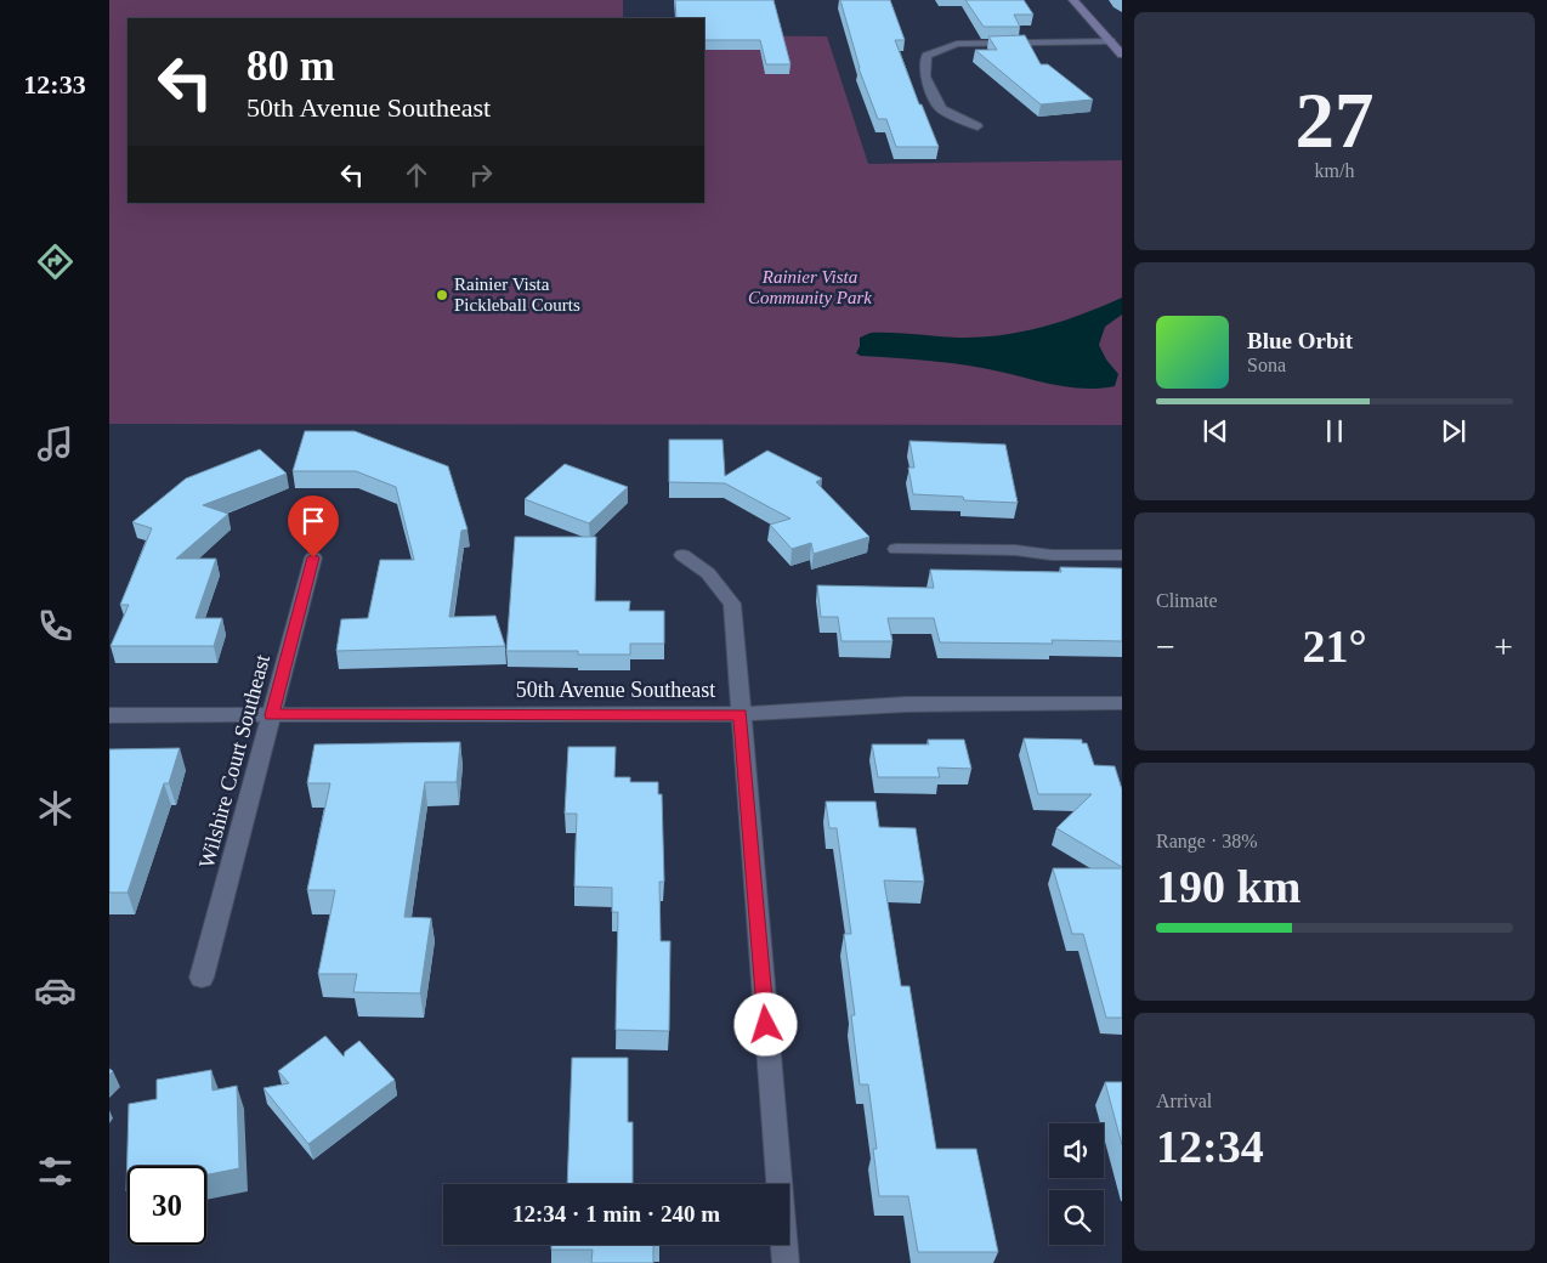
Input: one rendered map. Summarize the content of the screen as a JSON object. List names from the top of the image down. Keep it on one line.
{"streets":{"street":["50th Avenue Southeast","Wilshire Court Southeast"]},"crossings":[["50th Avenue Southeast","Wilshire Court Southeast"]],"parks":["Rainier Vista Community Park"],"places":["Rainier Vista Pickleball Courts"],"page":{"tabs":"12:33","tile":[["27","km/h"],"Climate",["Range · 38%","190 km"],["Arrival","12:34"]],"turn":["80 m","50th Avenue Southeast"],"song":["Blue Orbit","Sona"],"heat":["−","21°","+"],"limit":"30","trip":"12:34 · 1 min · 240 m"}}
